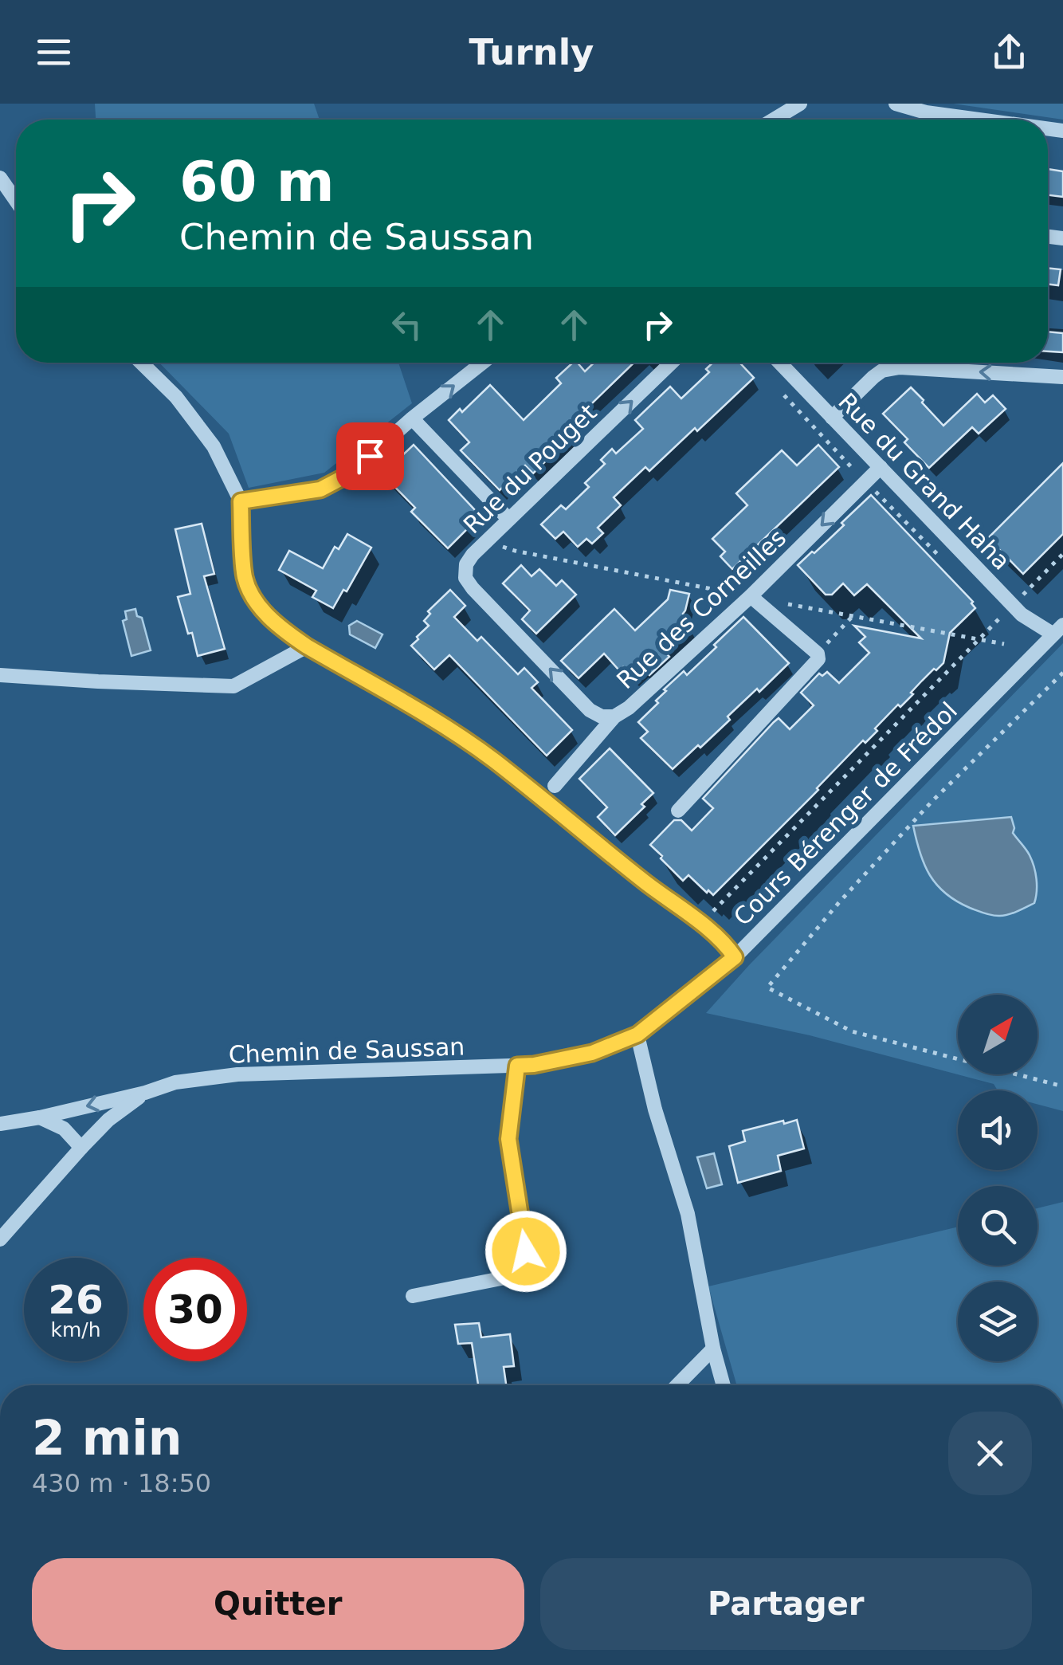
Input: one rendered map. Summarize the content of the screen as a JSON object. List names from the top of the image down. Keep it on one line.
{"streets":{"street":["Rue du Pouget","Rue du Grand Haha","Rue des Corneilles","Cours Bérenger de Frédol","Chemin de Saussan"]},"crossings":[["Rue du Pouget","Rue des Corneilles"],["Rue du Grand Haha","Rue des Corneilles"],["Rue du Grand Haha","Cours Bérenger de Frédol"],["Cours Bérenger de Frédol","Chemin de Saussan"]],"one_way":["Rue des Corneilles"],"north":"top right","page":{"header":"Turnly","turn":["60 m","Chemin de Saussan"],"speed":"26 km/h","limit":"30","heading":["2 min","430 m · 18:50"],"buttons":["Quitter","Partager"]}}
